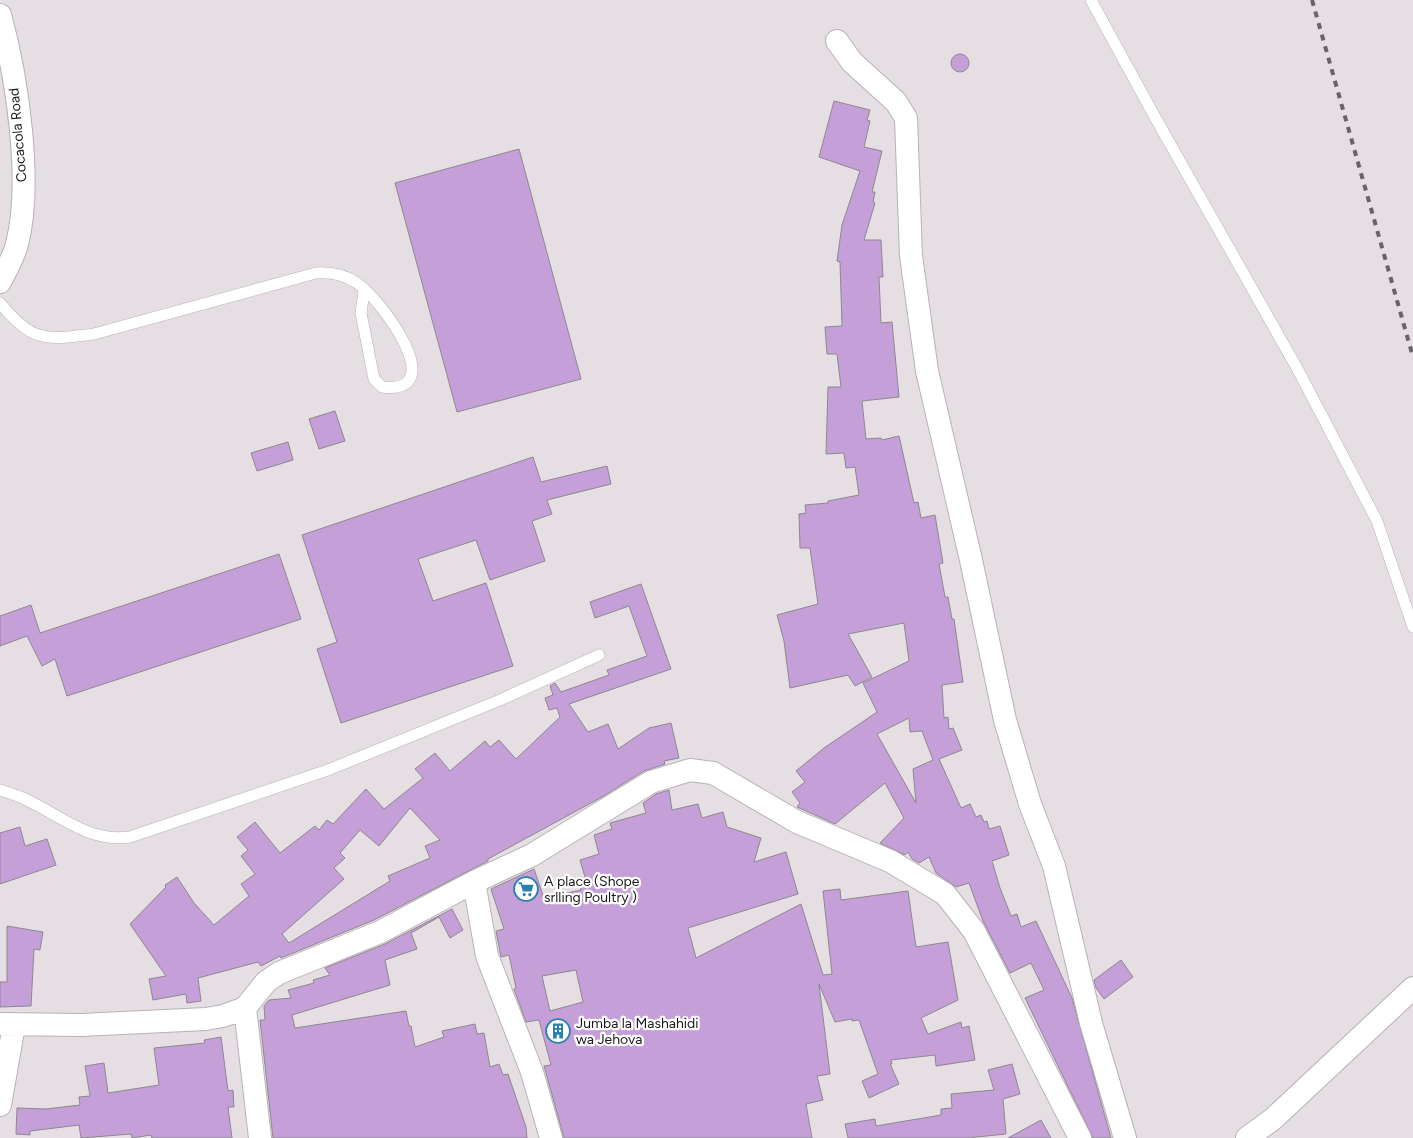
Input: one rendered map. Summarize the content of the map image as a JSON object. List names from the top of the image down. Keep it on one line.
{"streets":{"street":["Cocacola Road"]},"places":{"supermarket":["A place (Shope srlling Poultry )"],"building":["Jumba la Mashahidi wa Jehova"]}}
